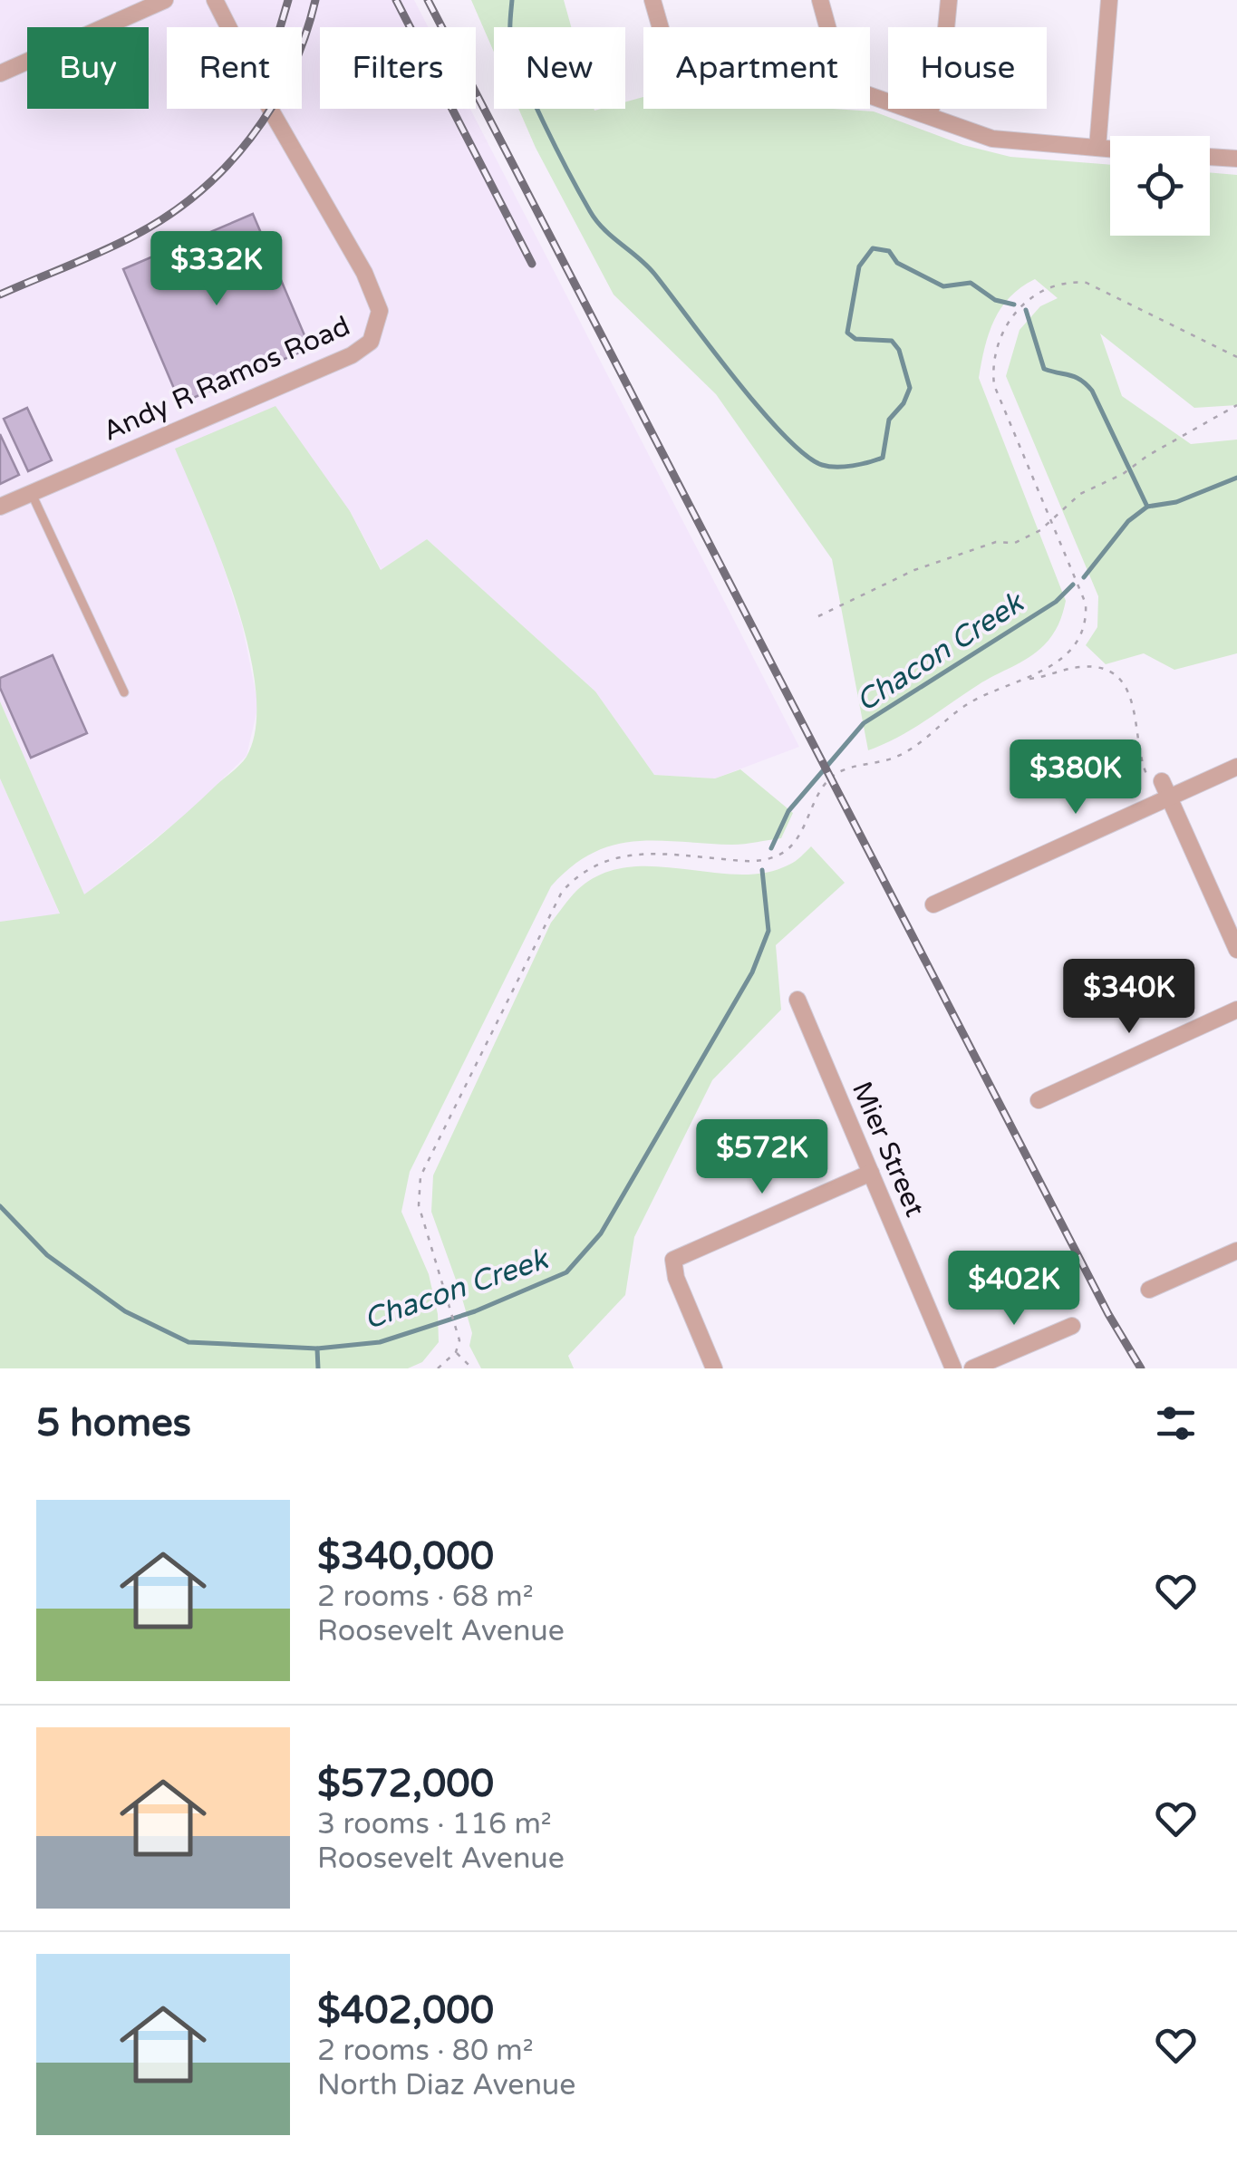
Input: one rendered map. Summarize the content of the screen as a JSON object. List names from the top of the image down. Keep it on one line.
{"streets":{"street":["Andy R Ramos Road","Mier Street"]},"water":["Chacon Creek"],"page":{"chip":["Buy","Rent","Filters","New","Apartment","House"],"price":["$332K","$380K","$340K","$572K","$402K"],"heading":"5 homes","list":[{"name":"$340,000","note":"2 rooms · 68 m² · Roosevelt Avenue"},{"name":"$572,000","note":"3 rooms · 116 m² · Roosevelt Avenue"},{"name":"$402,000","note":"2 rooms · 80 m² · North Diaz Avenue"}]}}
